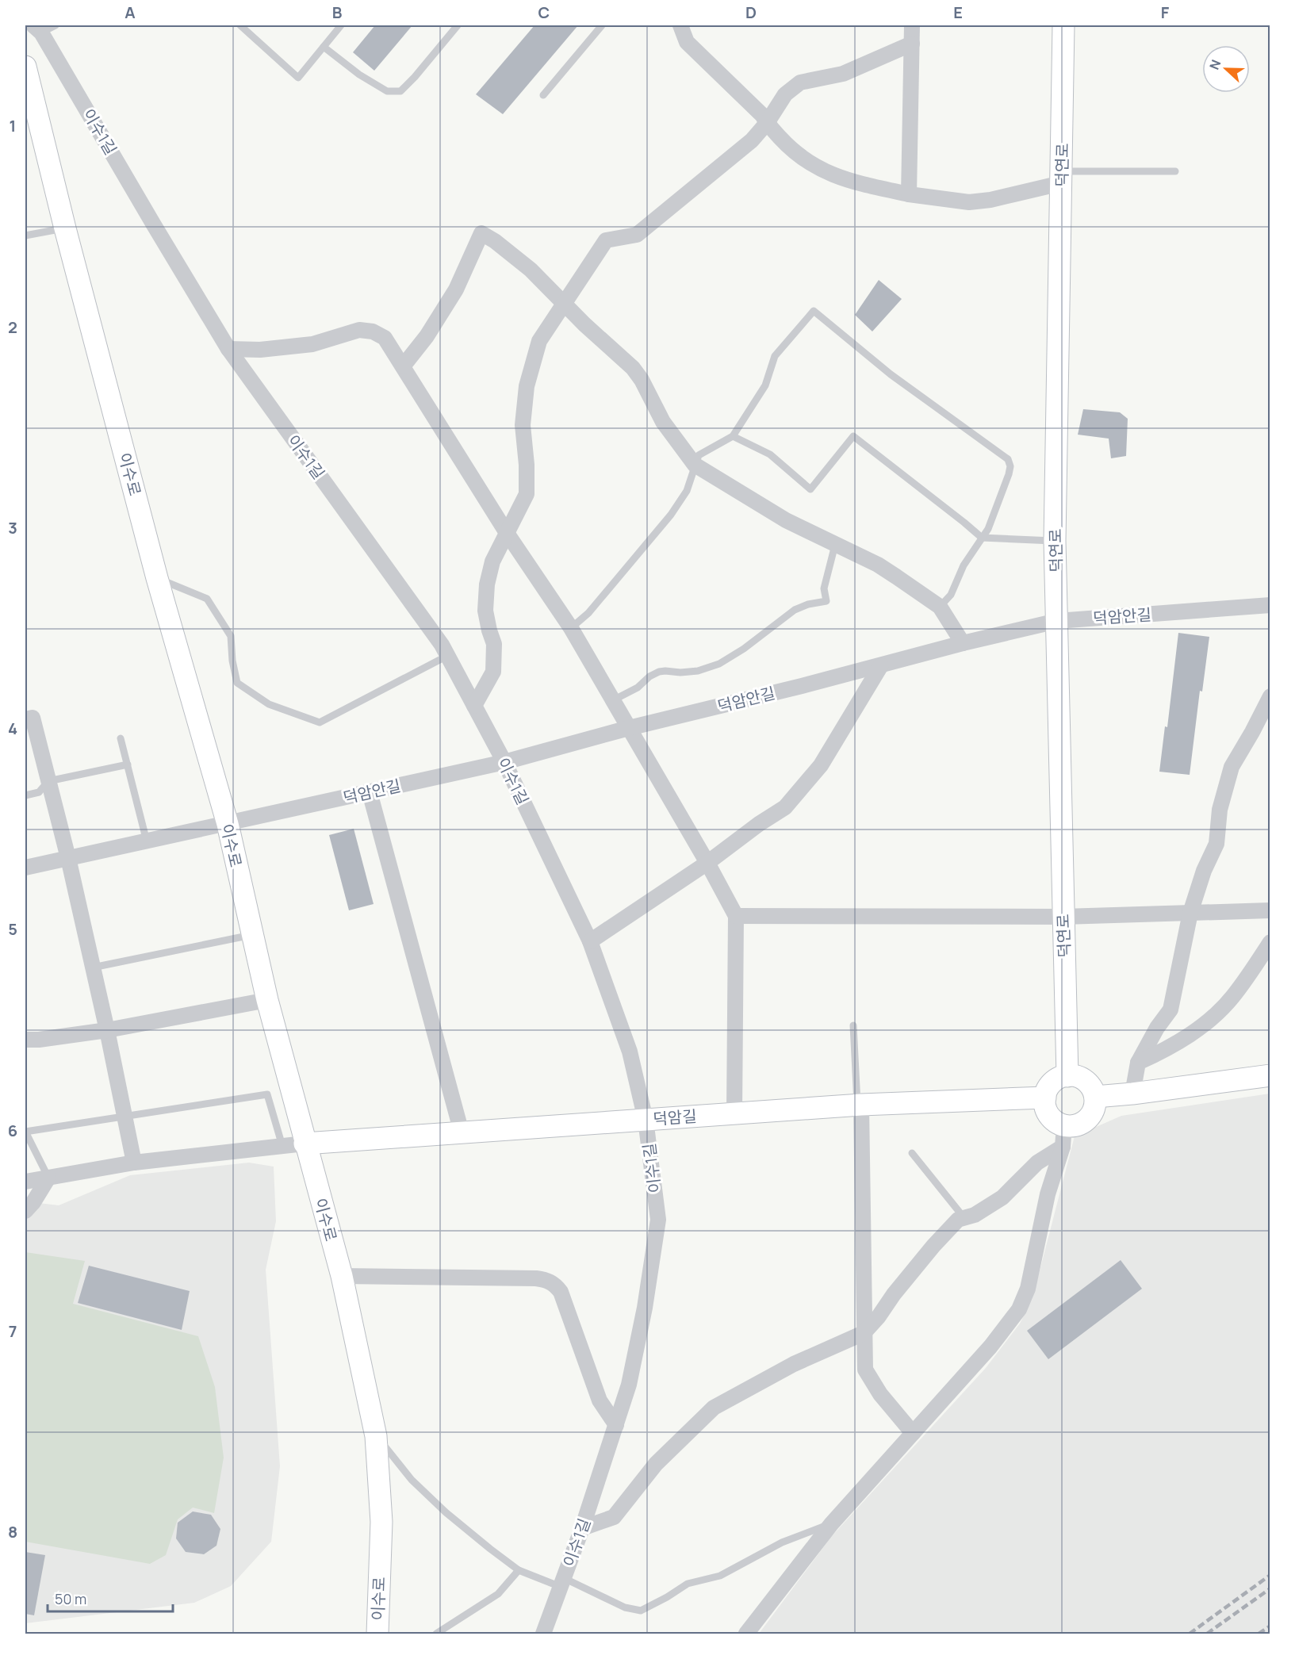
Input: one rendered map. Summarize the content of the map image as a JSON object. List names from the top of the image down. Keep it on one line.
{"streets":{"street":["이수1길","덕연로","이수로","덕암안길","덕암길"]},"crossings":[["이수1길","덕암안길"],["이수1길","덕암길"],["덕연로","덕암안길"],["덕연로","덕암길"],["이수로","덕암안길"],["이수로","덕암길"]],"scale_bar":"50 m","north":"left","grid":{"columns":["A","B","C","D","E","F"],"rows":["1","2","3","4","5","6","7","8"]}}
